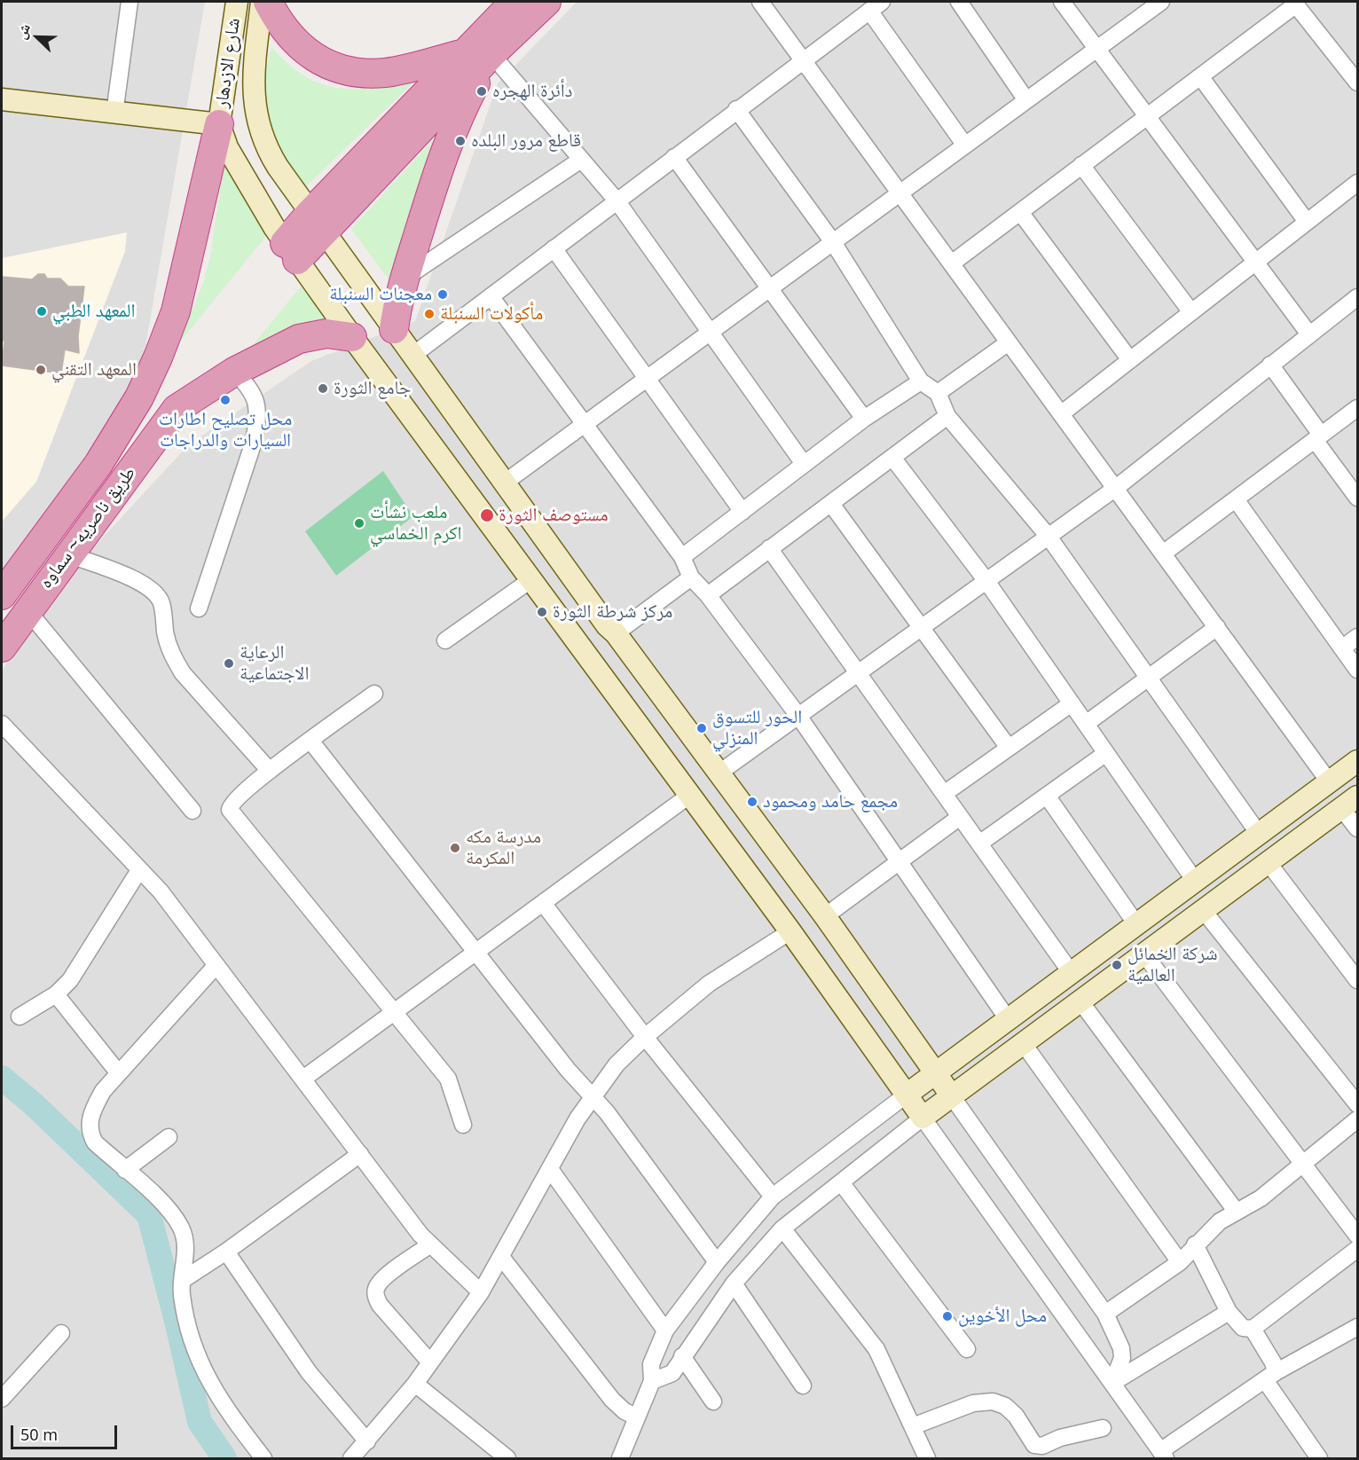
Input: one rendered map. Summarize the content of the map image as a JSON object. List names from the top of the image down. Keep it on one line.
{"streets":{"highway":["طريق ناصريه~ سماوه"],"street":["شارع الازدهار"]},"crossings":[["شارع الازدهار","طريق ناصريه~ سماوه"]],"places":["دأئرة الهجره","قاطع مرور البلده","معجنات السنبلة","المعهد الطبي","مأكولات السنبلة","المعهد التقني","جامع الثورة","محل تصليح اطارات السيارات والدراجات","مستوصف الثورة","ملعب نشأت اكرم الخماسي","مركز شرطة الثورة","الرعاية الاجتماعية","الحور للتسوق المنزلي","مجمع حامد ومحمود","مدرسة مكه المكرمة","شركة الخمائل العالمية","محل الأخوين"],"scale_bar":"50 m","north":"top left"}
